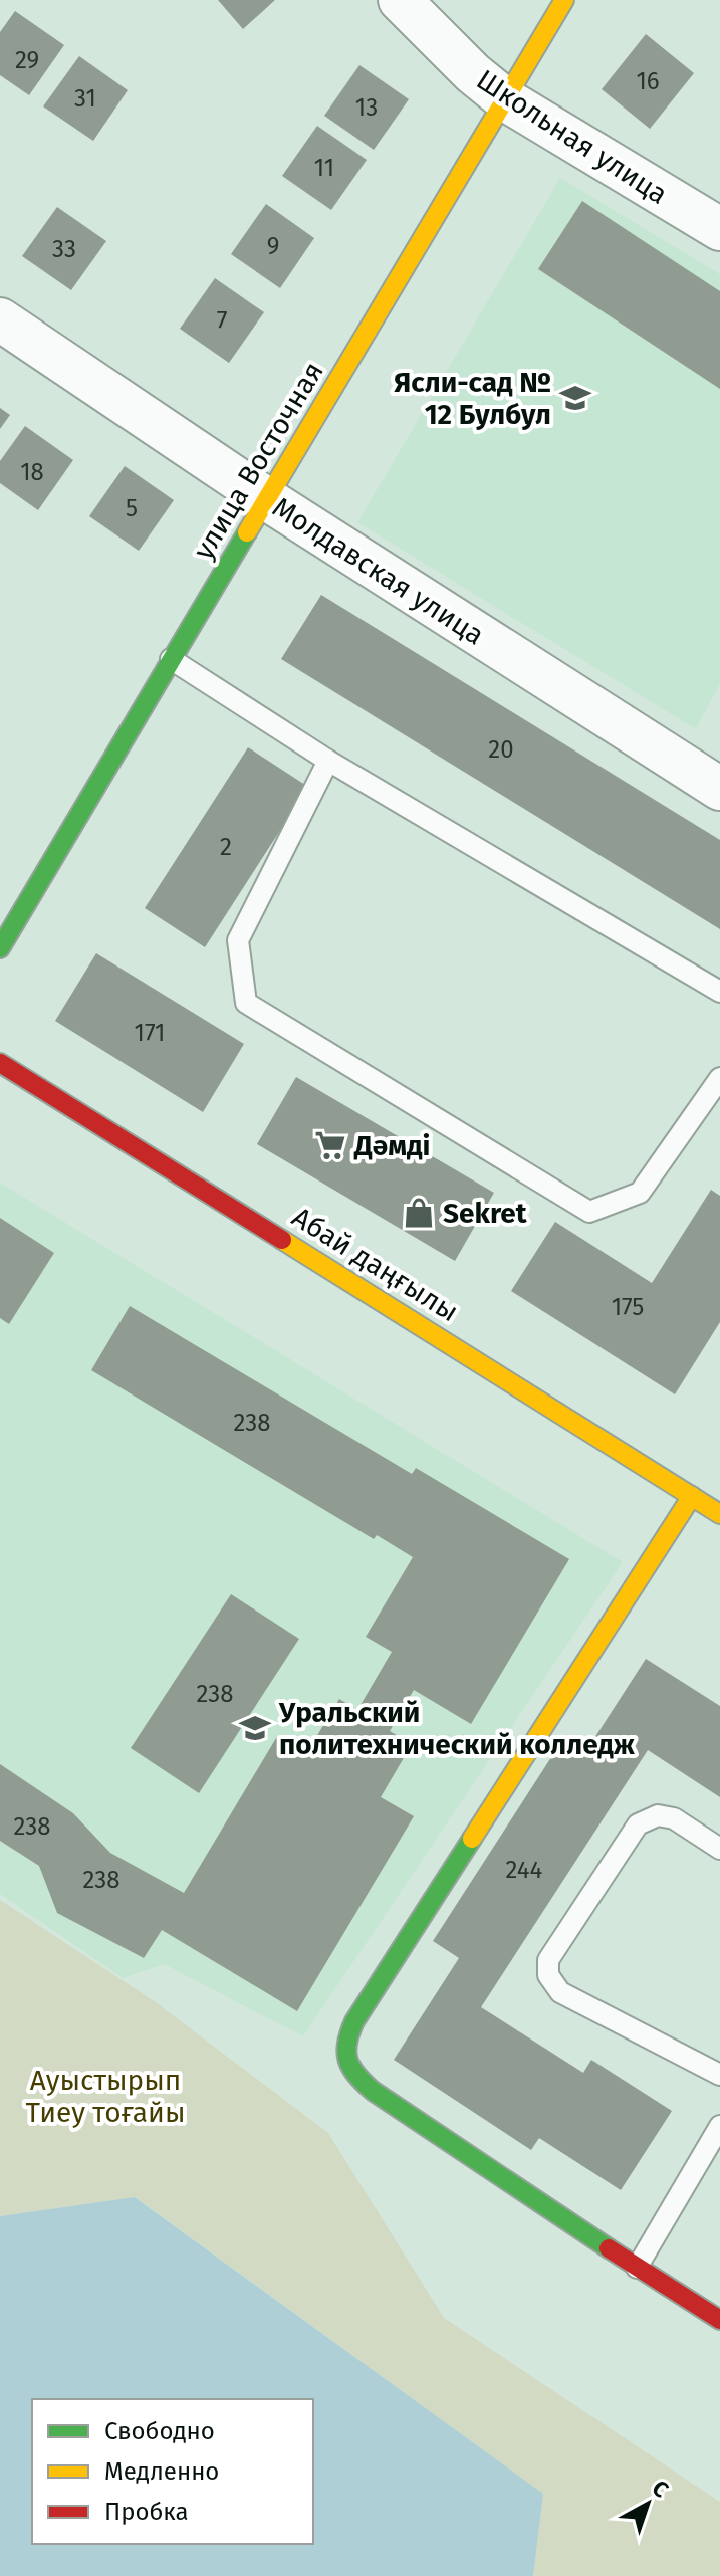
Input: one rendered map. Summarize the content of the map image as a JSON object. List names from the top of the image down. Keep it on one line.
{"streets":{"street":["Школьная улица","улица Восточная","Молдавская улица","Абай даңғылы"]},"crossings":[["Школьная улица","улица Восточная"],["улица Восточная","Молдавская улица"]],"parks":["Ауыстырып Тиеу тоғайы"],"places":{"school or university":["Ясли-сад № 12 Булбул","Уральский политехнический колледж"],"supermarket":["Дəмді"],"shop":["Sekret"]},"house_numbers":["29","16","31","13","11","9","33","7","18","5","20","2","171","175","238","238","238","244","238"],"legend":["Свободно","Медленно","Пробка"],"north":"top right"}
